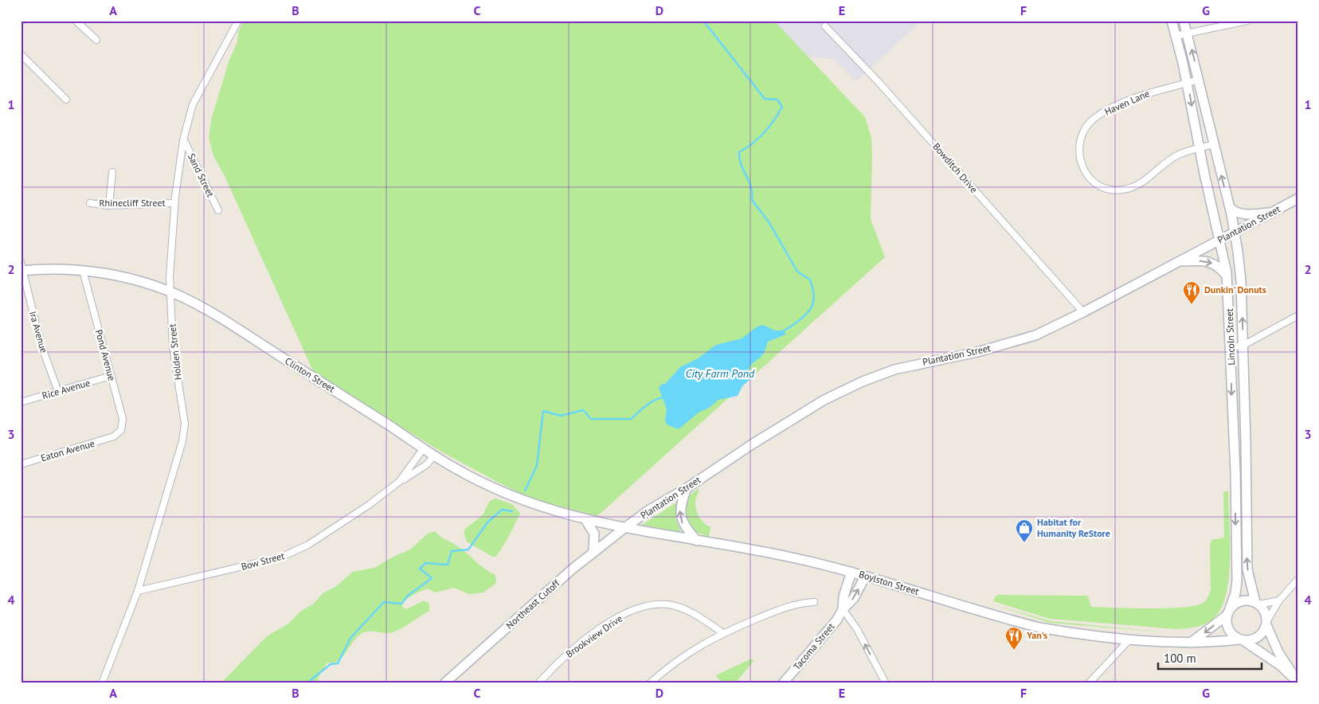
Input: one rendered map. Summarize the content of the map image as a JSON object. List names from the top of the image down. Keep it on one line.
{"streets":{"main road":["Plantation Street","Lincoln Street","Clinton Street","Boylston Street","Northeast Cutoff","Tacoma Street"],"street":["Haven Lane","Bowditch Drive","Sand Street","Rhinecliff Street","Ira Avenue","Holden Street","Pond Avenue","Rice Avenue","Eaton Avenue","Bow Street","Brookview Drive"]},"crossings":[["Haven Lane","Lincoln Street"],["Bowditch Drive","Plantation Street"],["Sand Street","Holden Street"],["Rhinecliff Street","Holden Street"],["Plantation Street","Lincoln Street"],["Plantation Street","Boylston Street"],["Plantation Street","Northeast Cutoff"],["Ira Avenue","Clinton Street"],["Ira Avenue","Rice Avenue"],["Lincoln Street","Boylston Street"],["Holden Street","Clinton Street"],["Holden Street","Bow Street"],["Pond Avenue","Clinton Street"],["Pond Avenue","Rice Avenue"],["Pond Avenue","Eaton Avenue"],["Clinton Street","Bow Street"],["Clinton Street","Boylston Street"],["Boylston Street","Northeast Cutoff"],["Boylston Street","Tacoma Street"]],"water":["City Farm Pond"],"places":{"restaurant":["Dunkin' Donuts","Yan's"],"shop":["Habitat for Humanity ReStore"]},"scale_bar":"100 m","grid":{"columns":["A","B","C","D","E","F","G"],"rows":["1","2","3","4"]}}
